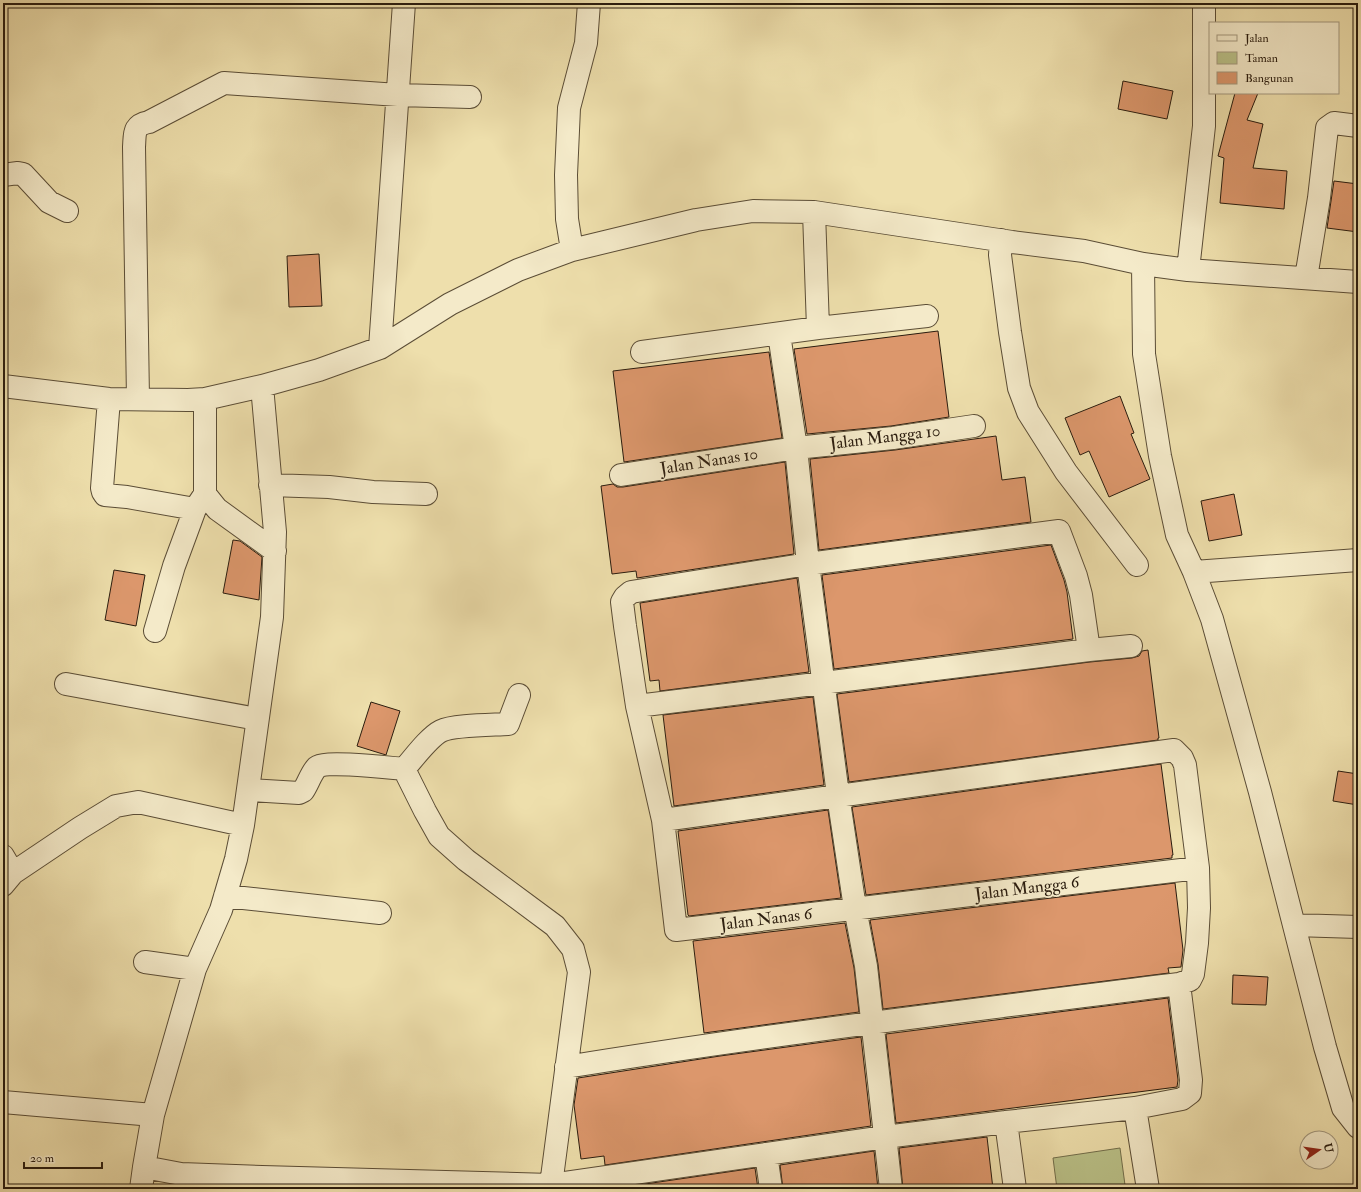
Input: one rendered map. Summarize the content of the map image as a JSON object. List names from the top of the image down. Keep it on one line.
{"streets":{"street":["Jalan Mangga 10","Jalan Nanas 10","Jalan Mangga 6","Jalan Nanas 6"]},"crossings":[["Jalan Mangga 10","Jalan Nanas 10"],["Jalan Mangga 6","Jalan Nanas 6"]],"legend":["Jalan","Taman","Bangunan"],"scale_bar":"20 m","north":"right"}
